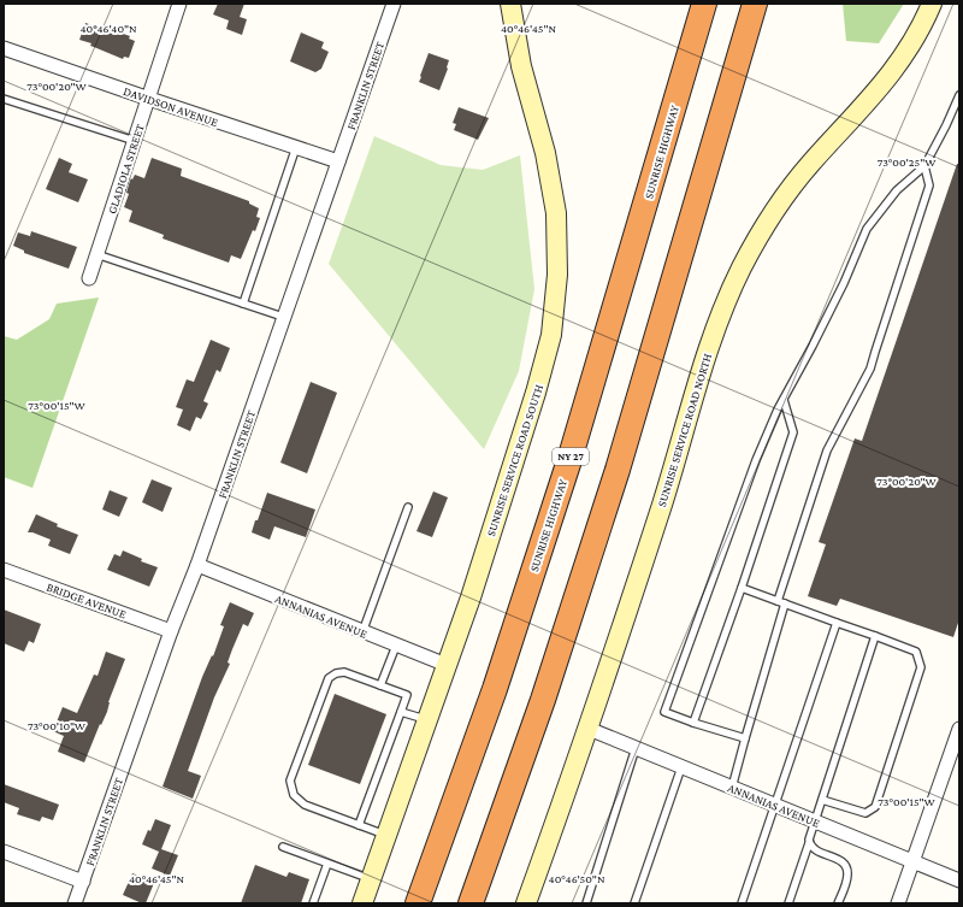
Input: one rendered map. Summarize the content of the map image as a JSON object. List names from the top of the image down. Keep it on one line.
{"streets":{"highway":["SUNRISE HIGHWAY","NY 27"],"main road":["SUNRISE SERVICE ROAD NORTH","SUNRISE SERVICE ROAD SOUTH"],"street":["FRANKLIN STREET","DAVIDSON AVENUE","GLADIOLA STREET","BRIDGE AVENUE","ANNANIAS AVENUE"]},"crossings":[["FRANKLIN STREET","DAVIDSON AVENUE"],["FRANKLIN STREET","BRIDGE AVENUE"],["FRANKLIN STREET","ANNANIAS AVENUE"],["DAVIDSON AVENUE","GLADIOLA STREET"],["SUNRISE SERVICE ROAD NORTH","ANNANIAS AVENUE"],["SUNRISE SERVICE ROAD SOUTH","ANNANIAS AVENUE"]],"coordinates":["40°46'40\"N","40°46'45\"N","73°00'20\"W","73°00'25\"W","73°00'15\"W","73°00'10\"W","40°46'50\"N"]}
